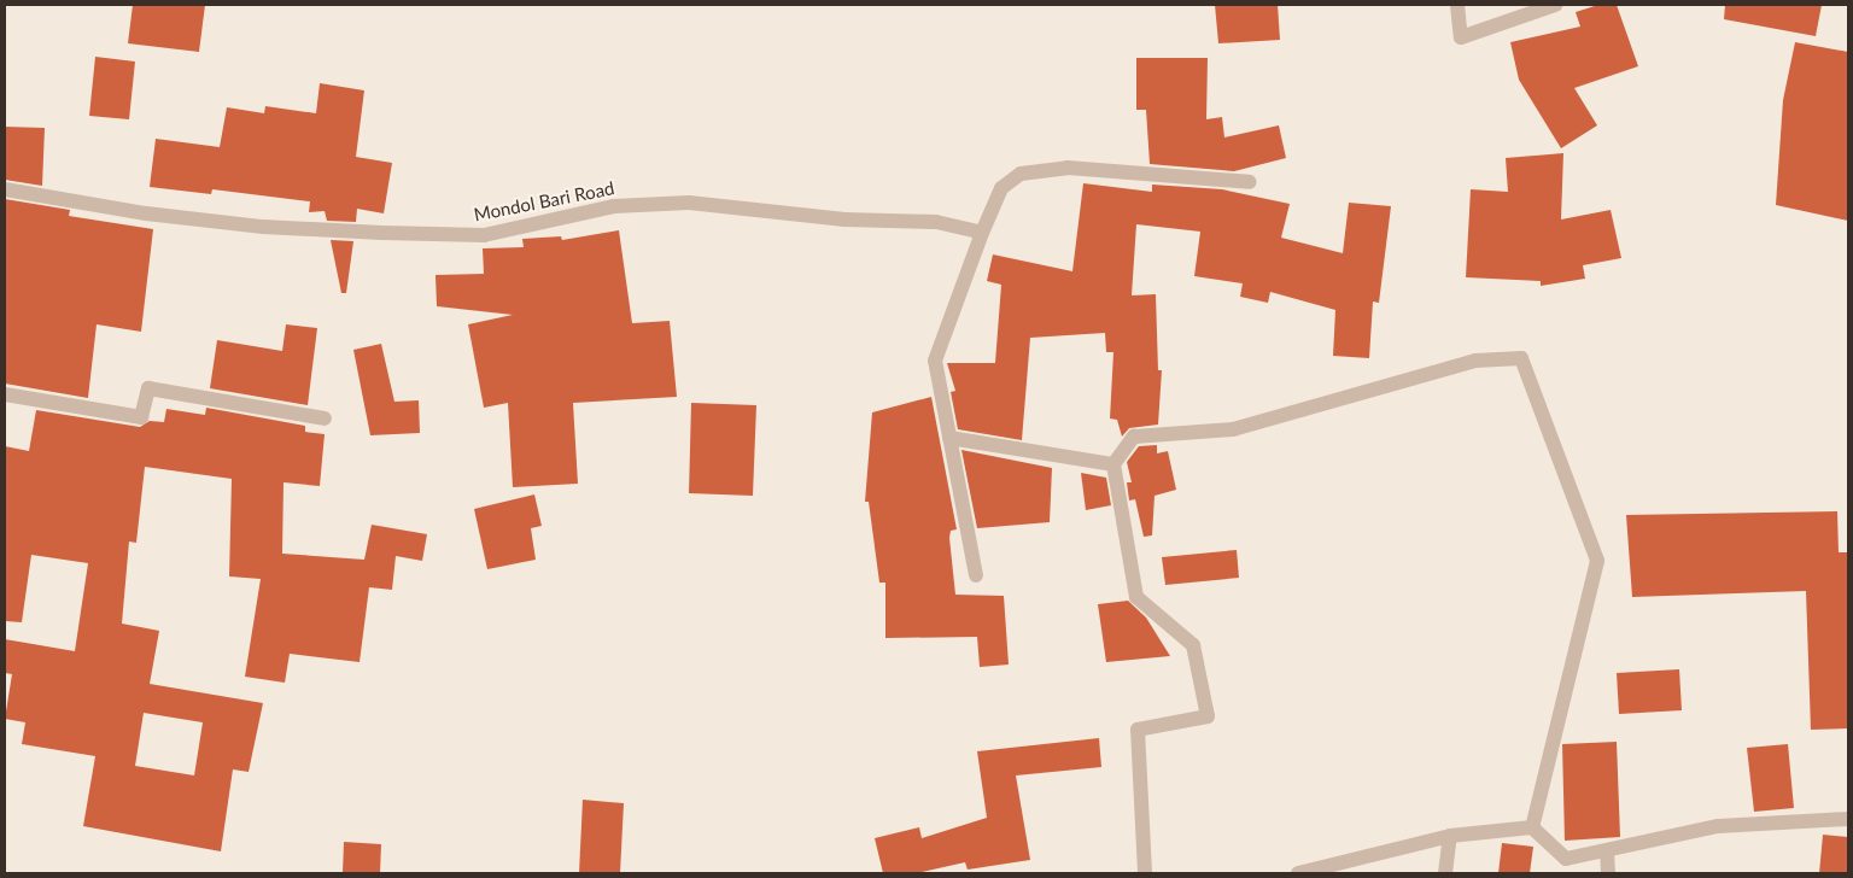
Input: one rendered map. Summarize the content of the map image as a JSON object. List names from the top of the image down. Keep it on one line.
{"streets":{"street":["Mondol Bari Road"]}}
